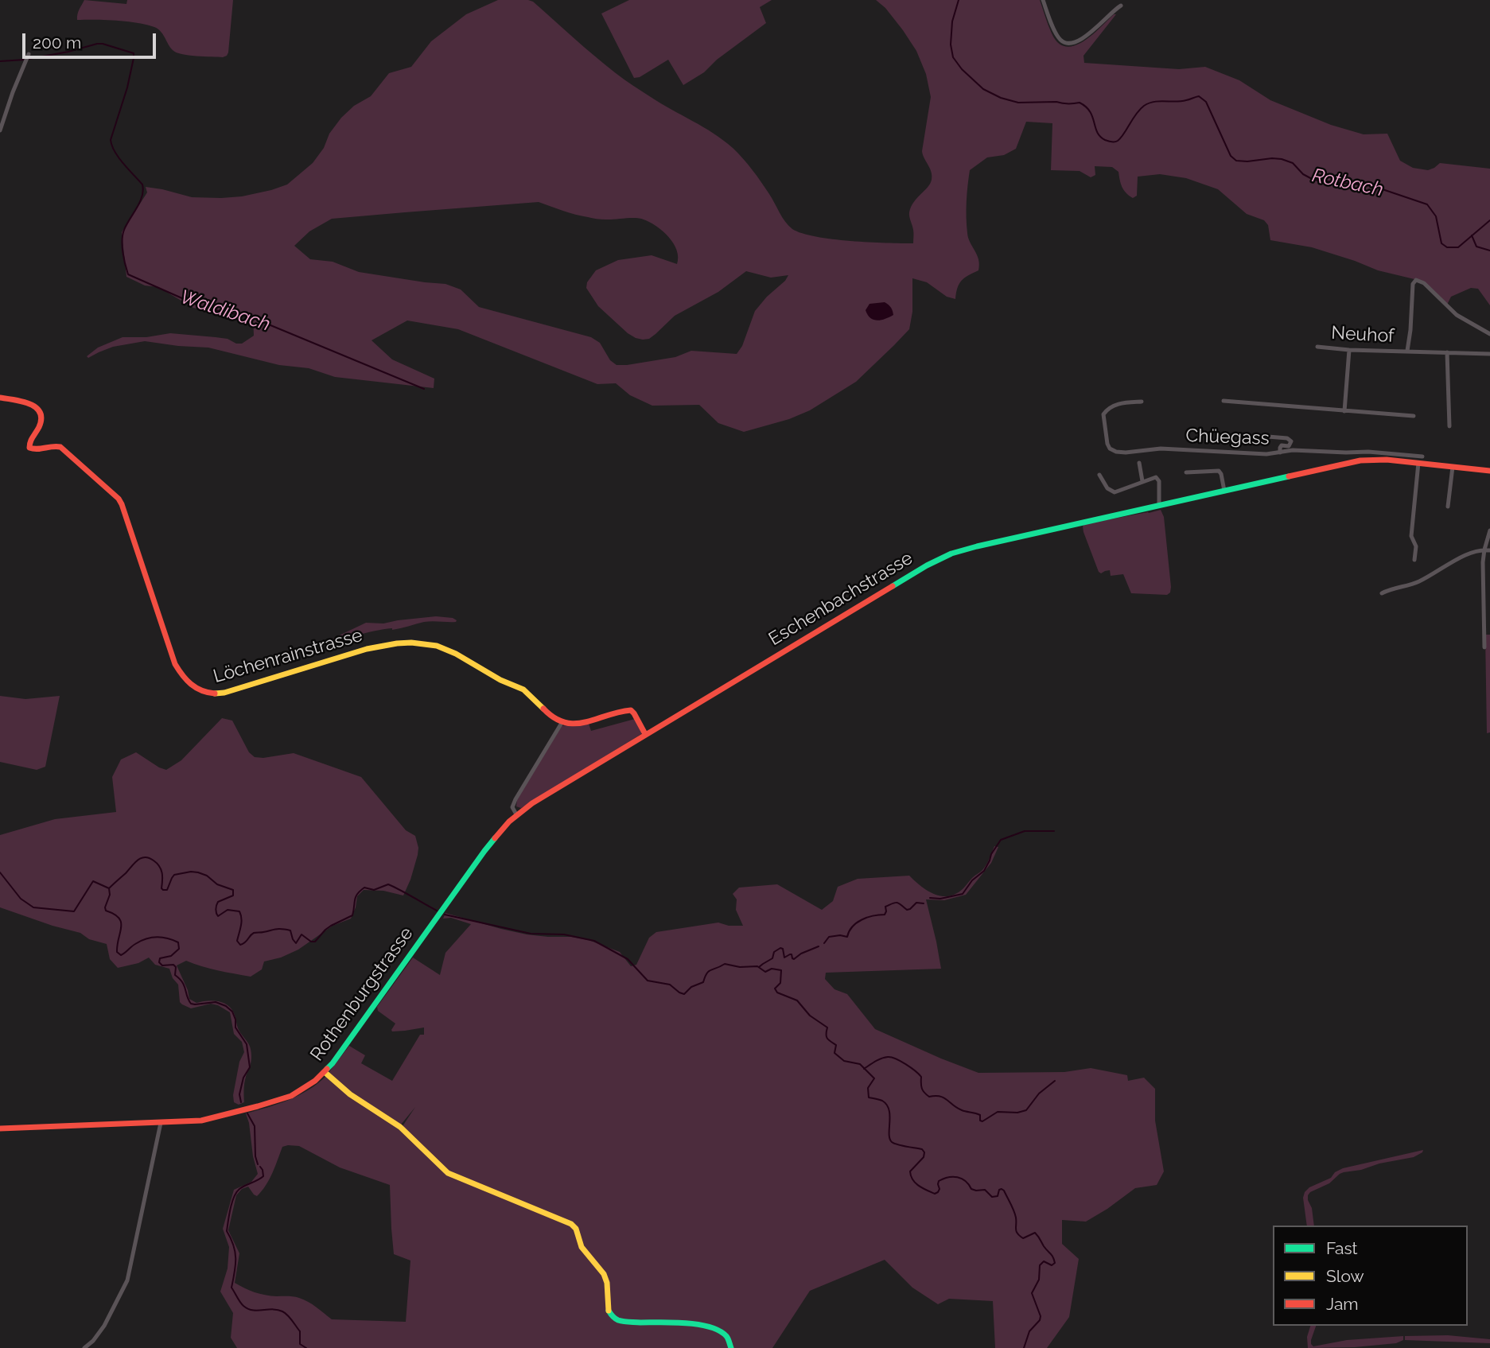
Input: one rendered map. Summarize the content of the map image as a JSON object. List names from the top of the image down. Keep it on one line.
{"streets":{"street":["Neuhof","Chüegass","Eschenbachstrasse","Löchenrainstrasse","Rothenburgstrasse"]},"crossings":[["Eschenbachstrasse","Rothenburgstrasse"]],"water":["Rotbach","Waldibach"],"legend":["Fast","Slow","Jam"],"scale_bar":"200 m"}
